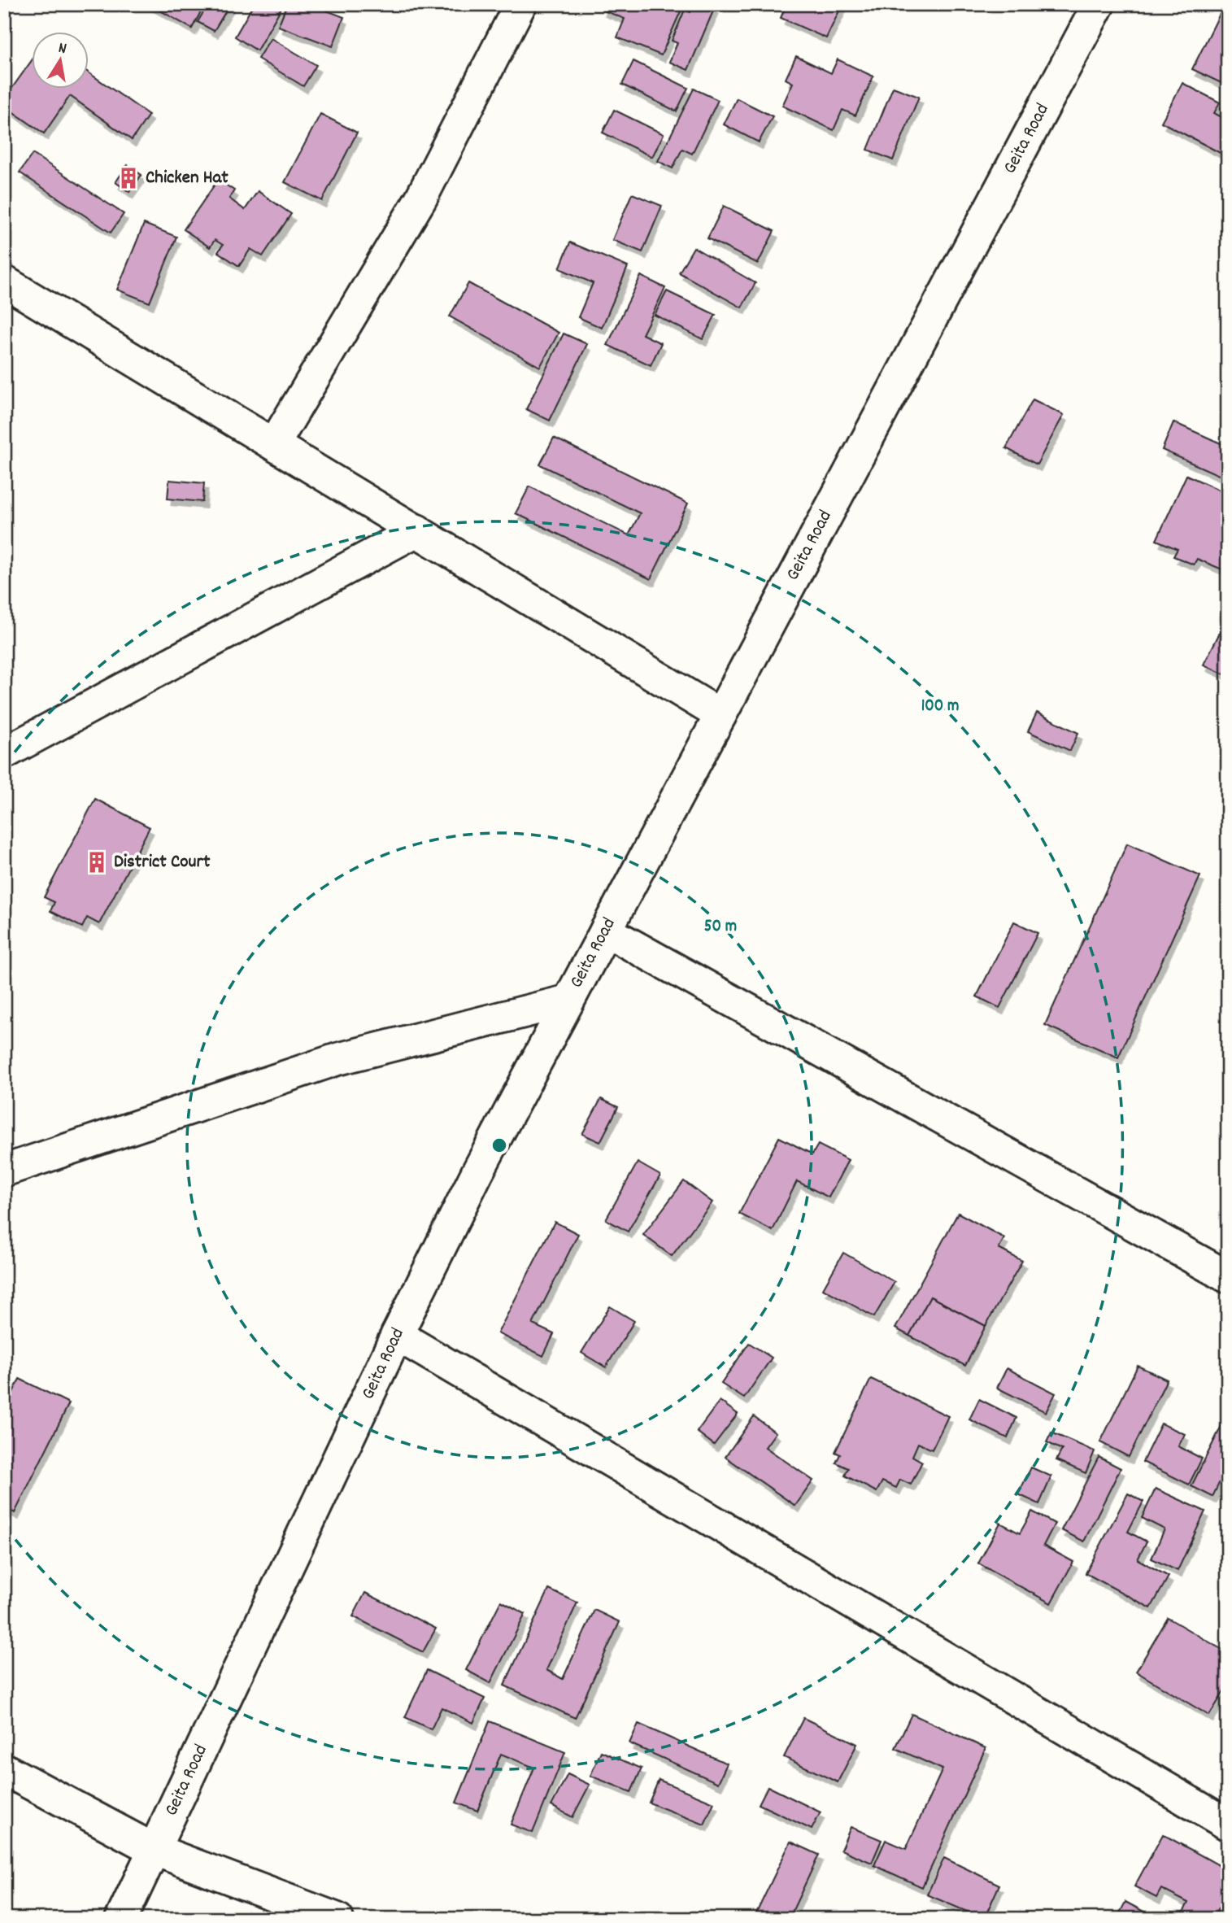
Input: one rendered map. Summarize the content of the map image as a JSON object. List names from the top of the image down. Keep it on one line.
{"streets":{"street":["Geita Road"]},"places":{"building":["Chicken Hat","District Court"]},"north":"top","rings":["100 m","50 m"]}
